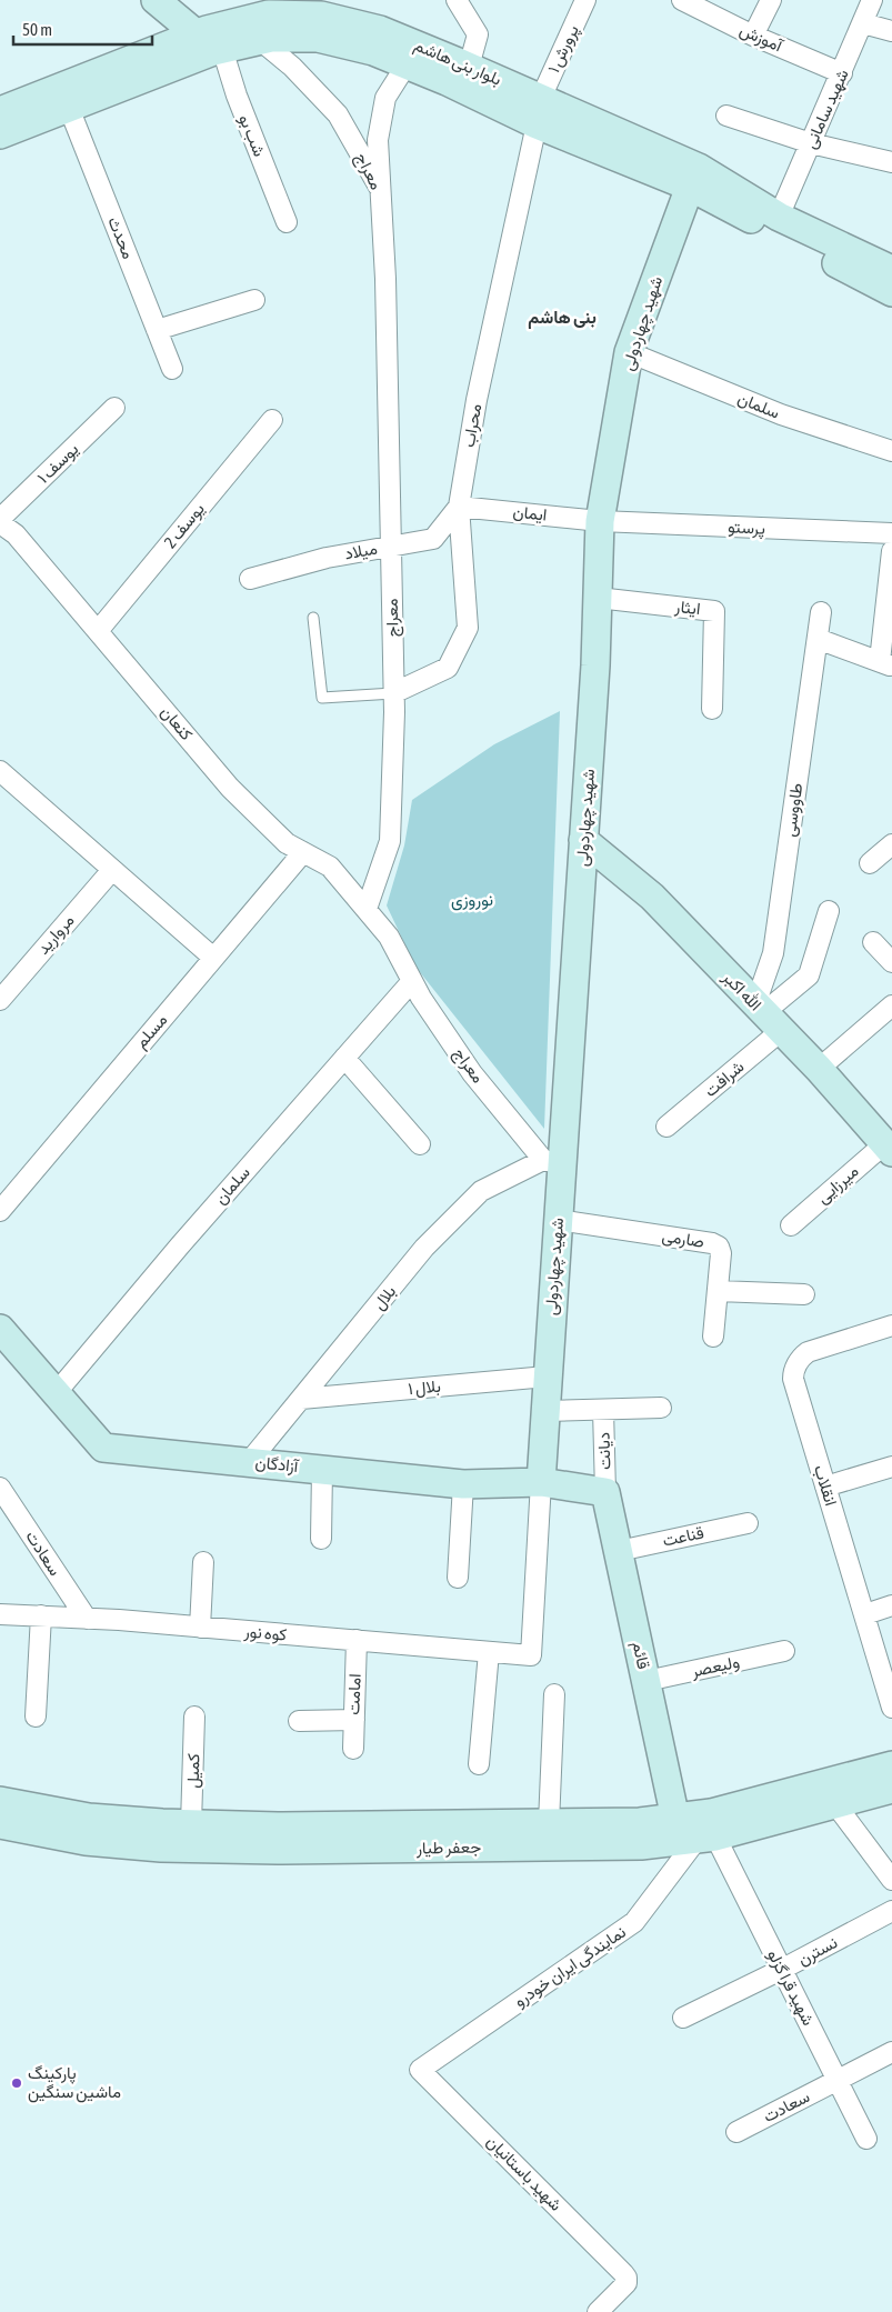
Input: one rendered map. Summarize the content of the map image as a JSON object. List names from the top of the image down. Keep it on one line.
{"streets":{"street":["آموزش","پرورش ۱","بلوار بنی هاشم","شهید سامانی","شب بو","معراج","محدث","شهید چهاردولی","سلمان","محراب","یوسف ۱","ایمان","یوسف 2","پرستو","میلاد","ایثار","کنعان","طاووسی","مروارید","الله اکبر","مسلم","شرافت","میرزایی","صارمی","بلال","بلال ۱","دیانت","آزادگان","انقلاب","قناعت","سعادت","کوه نور","قائم","ولیعصر","امامت","کمیل","جعفر طیار","نسترن","نمایندگی ایران خودرو","شهید قرا گزلو","شهید باستانیان"]},"crossings":[["آموزش","شهید سامانی"],["پرورش ۱","بلوار بنی هاشم"],["پرورش ۱","محراب"],["بلوار بنی هاشم","شهید سامانی"],["بلوار بنی هاشم","شب بو"],["بلوار بنی هاشم","معراج"],["بلوار بنی هاشم","محدث"],["بلوار بنی هاشم","شهید چهاردولی"],["بلوار بنی هاشم","محراب"],["معراج","شهید چهاردولی"],["معراج","سلمان"],["معراج","محراب"],["معراج","میلاد"],["معراج","کنعان"],["معراج","بلال"],["شهید چهاردولی","سلمان"],["شهید چهاردولی","ایمان"],["شهید چهاردولی","پرستو"],["شهید چهاردولی","ایثار"],["شهید چهاردولی","الله اکبر"],["شهید چهاردولی","صارمی"],["شهید چهاردولی","بلال"],["شهید چهاردولی","بلال ۱"],["شهید چهاردولی","دیانت"],["شهید چهاردولی","آزادگان"],["شهید چهاردولی","کوه نور"],["سلمان","آزادگان"],["محراب","ایمان"],["محراب","میلاد"],["یوسف ۱","کنعان"],["ایمان","پرستو"],["ایمان","میلاد"],["یوسف 2","کنعان"],["کنعان","مسلم"],["طاووسی","الله اکبر"],["طاووسی","شرافت"],["الله اکبر","شرافت"],["الله اکبر","میرزایی"],["بلال","بلال ۱"],["بلال","آزادگان"],["دیانت","آزادگان"],["دیانت","قائم"],["آزادگان","کوه نور"],["آزادگان","قائم"],["قناعت","قائم"],["سعادت","کوه نور"],["سعادت","شهید قرا گزلو"],["کوه نور","امامت"],["قائم","ولیعصر"],["قائم","جعفر طیار"],["کمیل","جعفر طیار"],["جعفر طیار","نمایندگی ایران خودرو"],["جعفر طیار","شهید قرا گزلو"],["نسترن","شهید قرا گزلو"],["نمایندگی ایران خودرو","شهید قرا گزلو"],["نمایندگی ایران خودرو","شهید باستانیان"]],"districts":["بنی هاشم"],"parks":["نوروزی"],"places":["پارکینگ ماشین سنگین"],"scale_bar":"50 m"}
